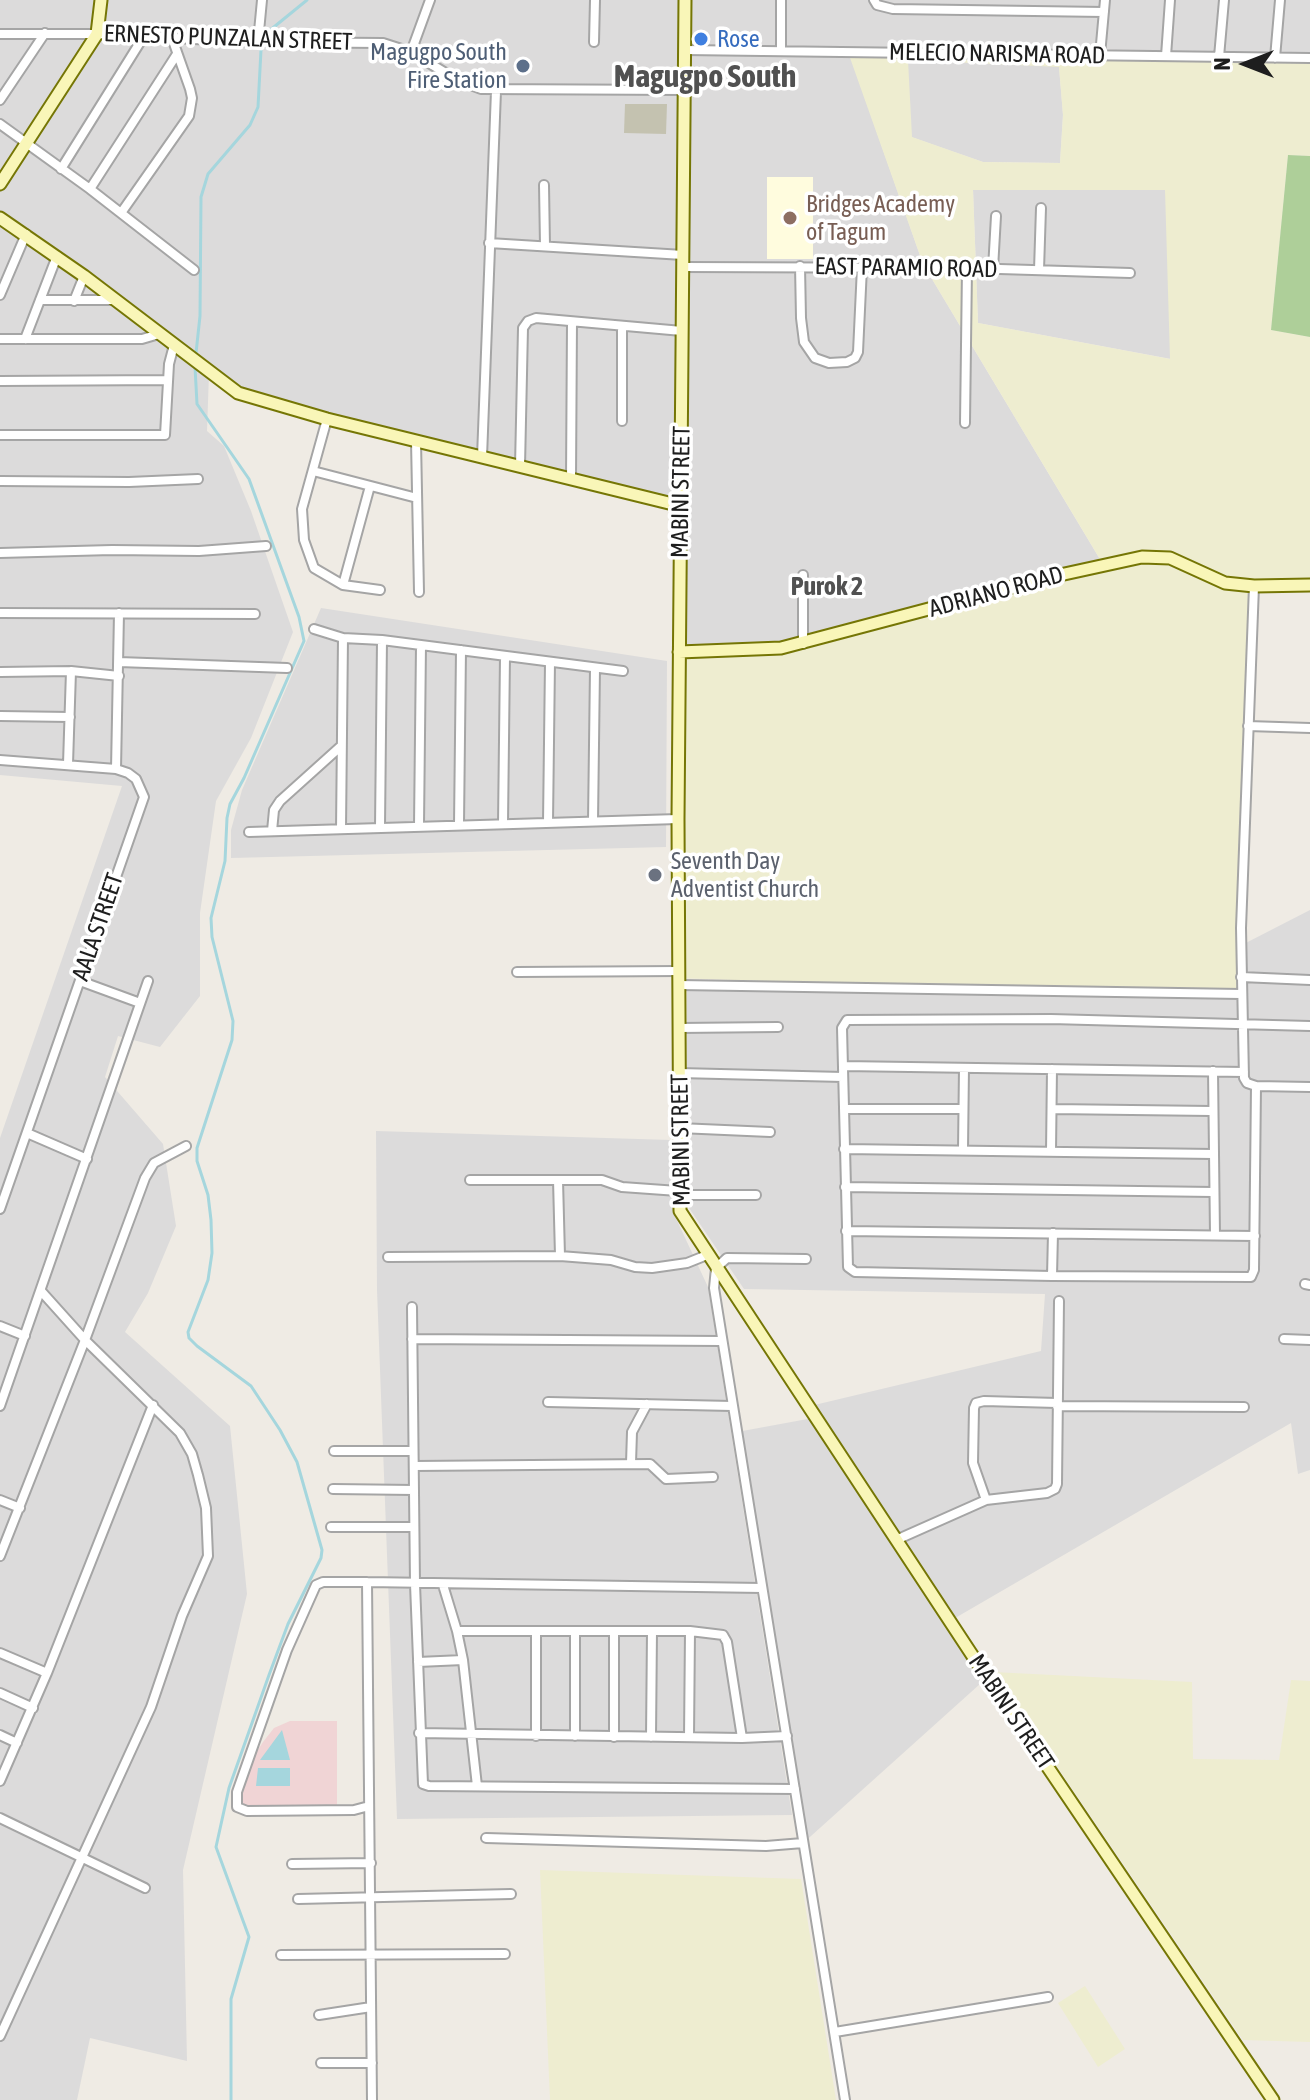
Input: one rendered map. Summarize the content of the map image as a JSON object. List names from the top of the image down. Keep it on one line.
{"streets":{"main road":["MABINI STREET","ADRIANO ROAD"],"street":["ERNESTO PUNZALAN STREET","MELECIO NARISMA ROAD","EAST PARAMIO ROAD","AALA STREET"]},"crossings":[["ERNESTO PUNZALAN STREET","MABINI STREET"],["MELECIO NARISMA ROAD","MABINI STREET"],["EAST PARAMIO ROAD","MABINI STREET"],["MABINI STREET","ADRIANO ROAD"]],"districts":["Magugpo South","Purok 2"],"places":["Rose","Magugpo South Fire Station","Bridges Academy of Tagum","Seventh Day Adventist Church"],"north":"left"}
